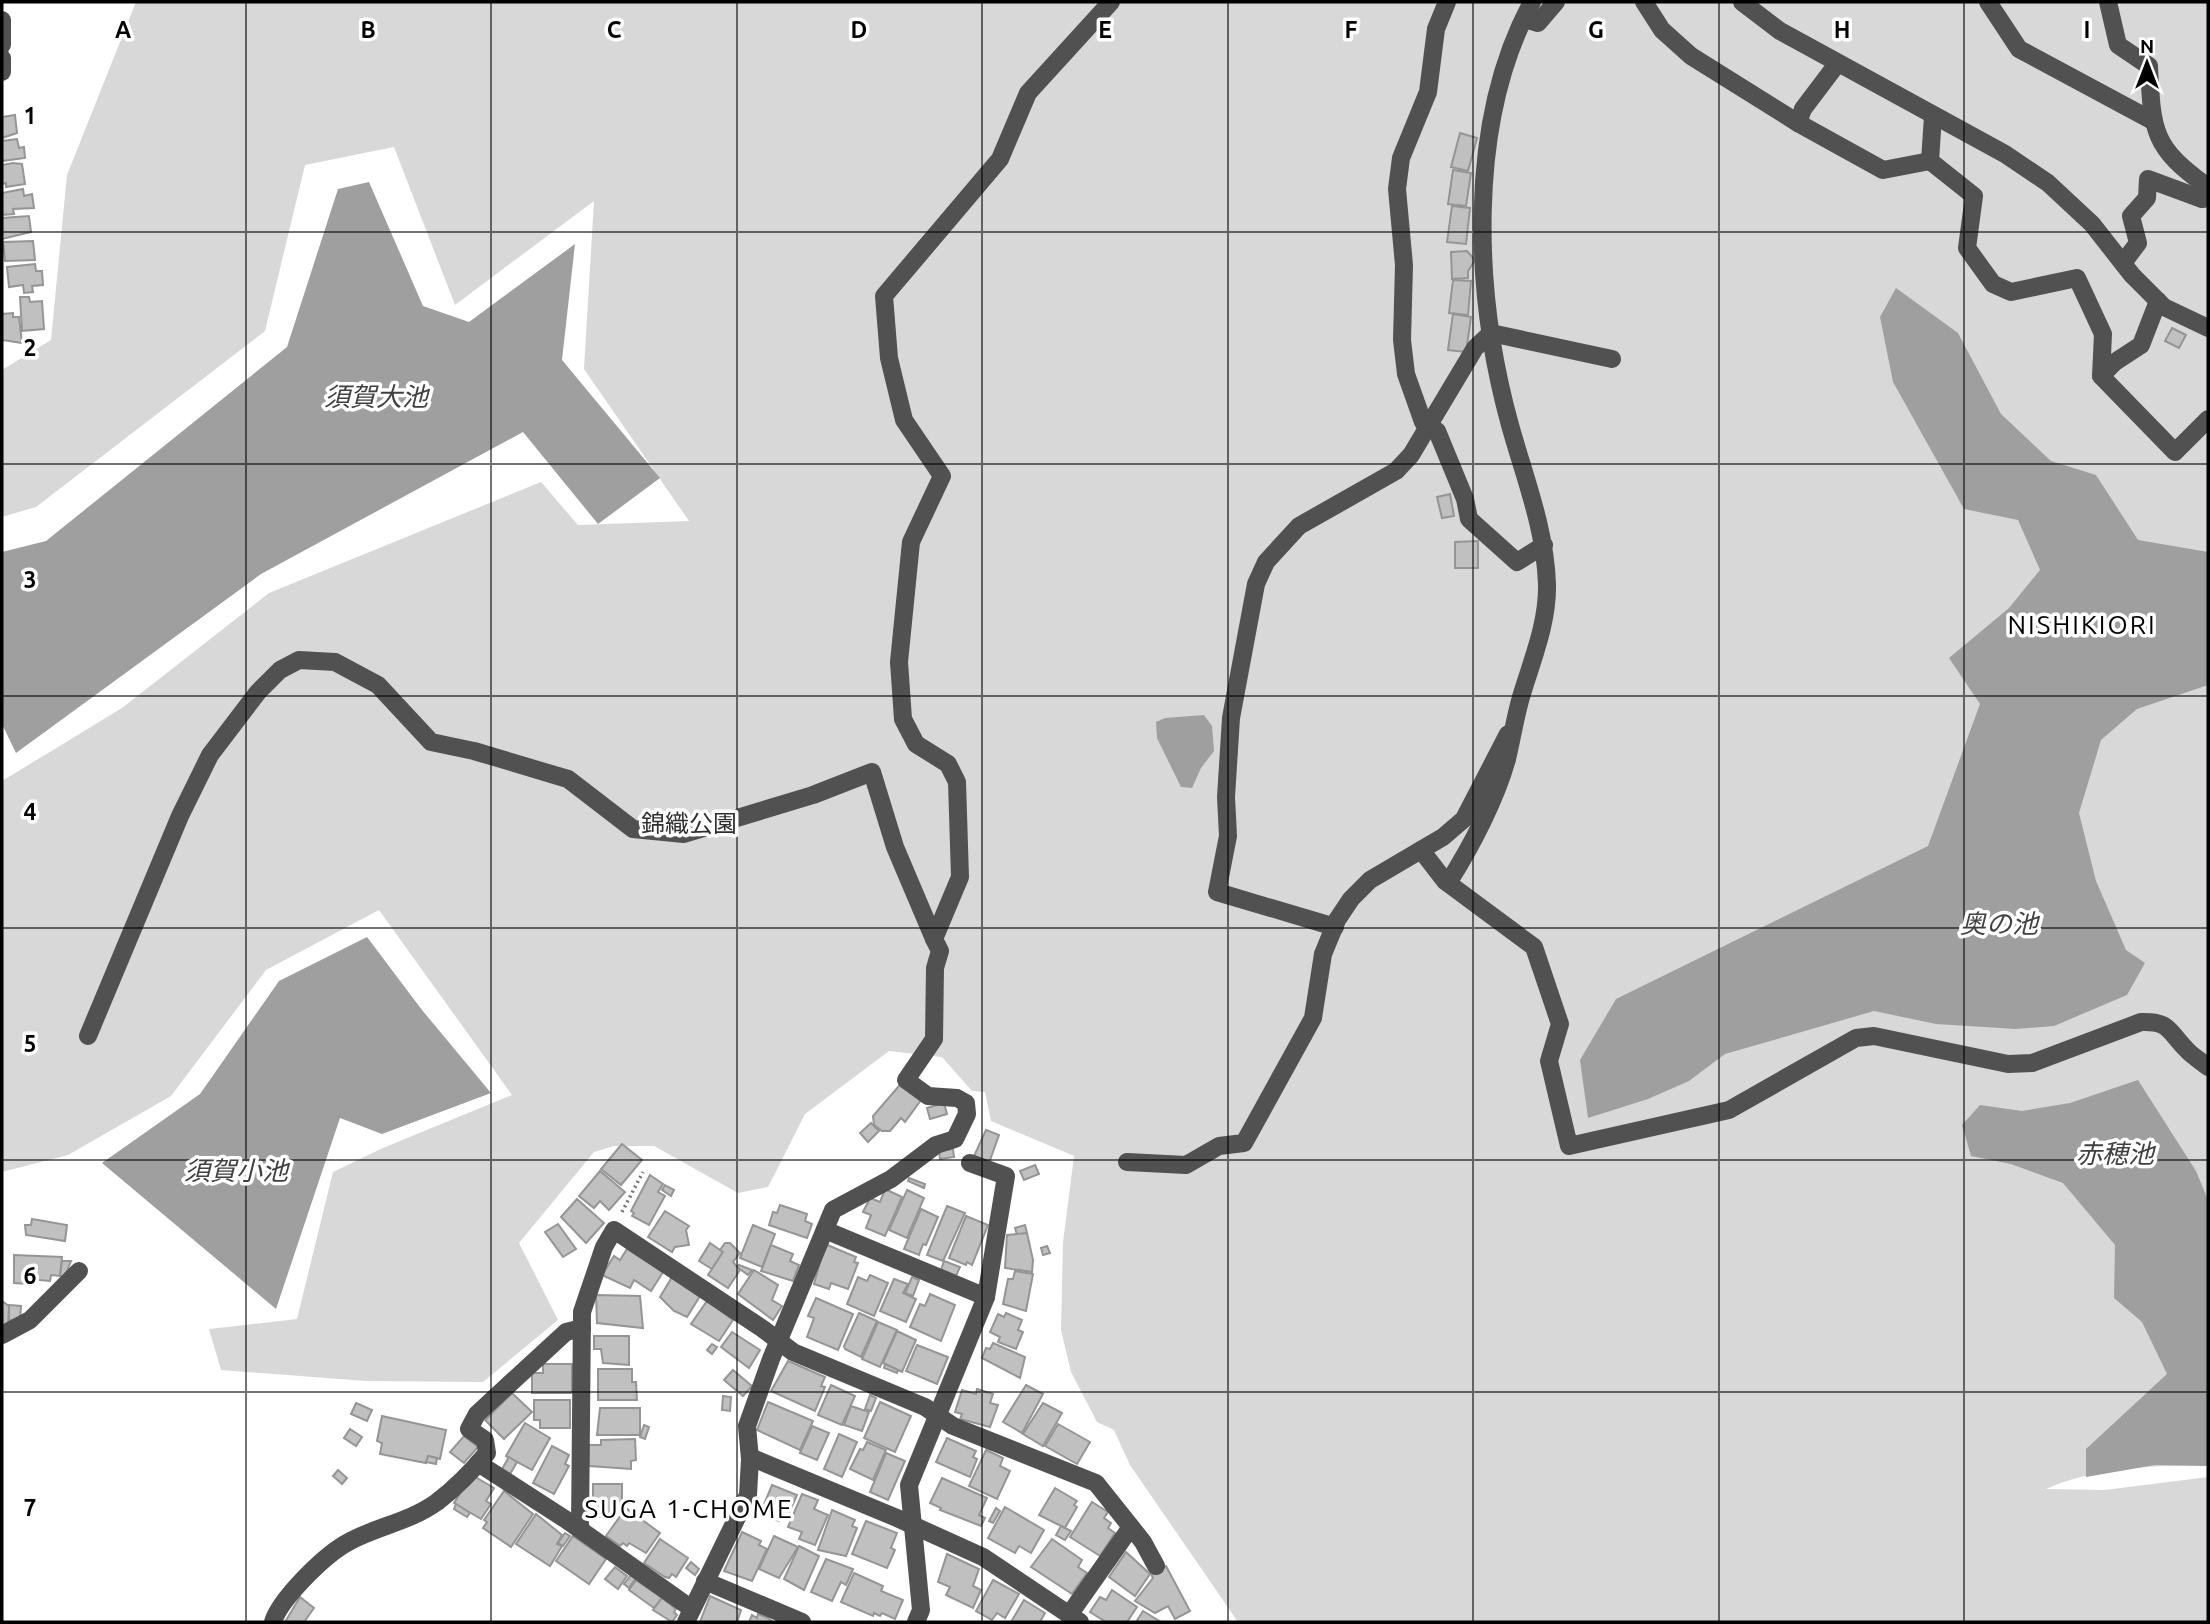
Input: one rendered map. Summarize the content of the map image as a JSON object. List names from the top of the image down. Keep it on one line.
{"districts":["NISHIKIORI","SUGA 1-CHOME"],"water":["須賀大池","奥の池","赤穂池","須賀小池"],"parks":["錦織公園"],"north":"top","grid":{"columns":["A","B","C","D","E","F","G","H","I"],"rows":["1","2","3","4","5","6","7"]}}
